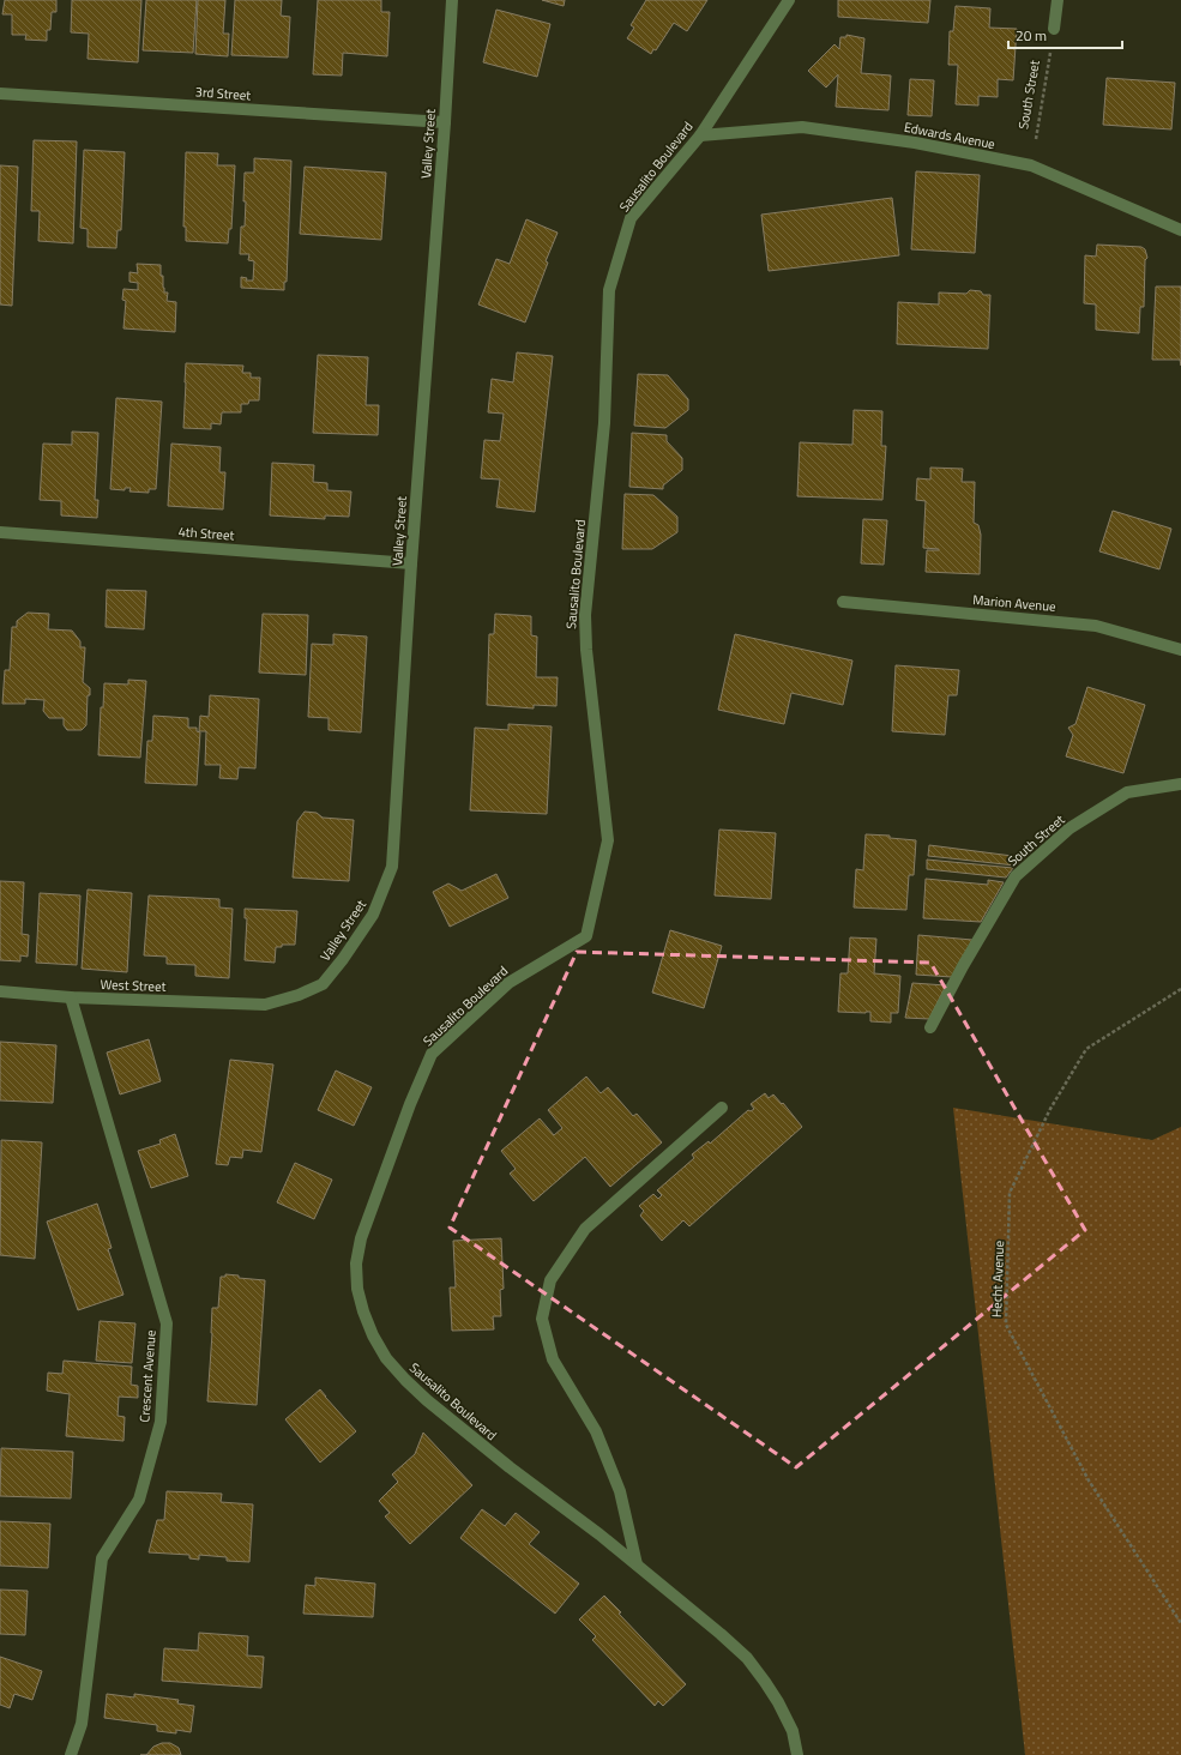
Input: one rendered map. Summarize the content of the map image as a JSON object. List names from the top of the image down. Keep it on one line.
{"streets":{"street":["3rd Street","South Street","Edwards Avenue","Valley Street","Sausalito Boulevard","4th Street","Marion Avenue","West Street","Crescent Avenue"],"path":["Hecht Avenue"]},"crossings":[["3rd Street","Valley Street"],["South Street","Edwards Avenue"],["Edwards Avenue","Sausalito Boulevard"],["Valley Street","4th Street"],["Valley Street","West Street"],["West Street","Crescent Avenue"]],"scale_bar":"20 m"}
